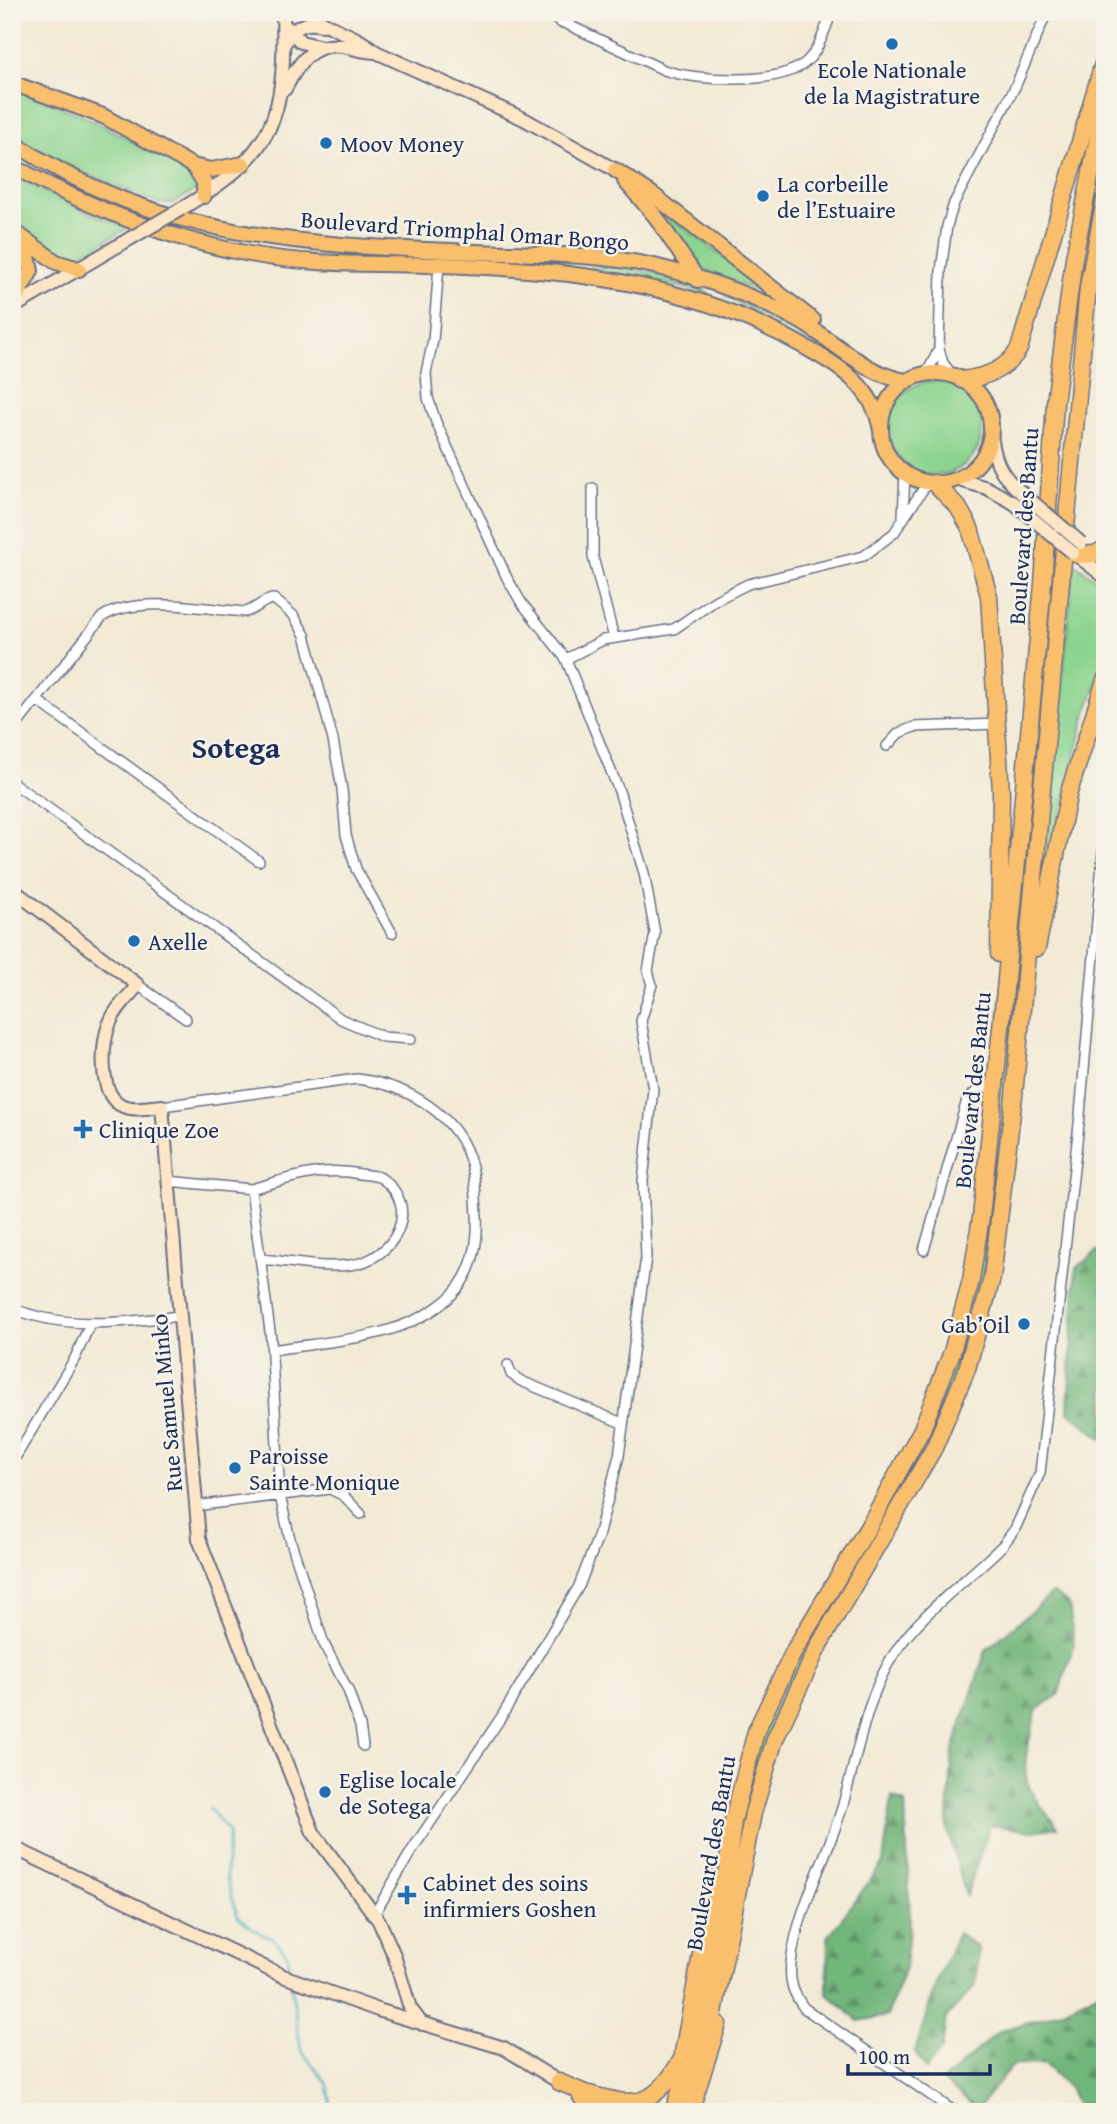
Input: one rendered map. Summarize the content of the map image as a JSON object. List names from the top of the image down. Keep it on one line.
{"streets":{"highway":["Boulevard des Bantu"],"main road":["Boulevard Triomphal Omar Bongo"],"street":["Rue Samuel Minko"]},"districts":["Sotega"],"places":{"other":["Ecole Nationale de la Magistrature","Moov Money","La corbeille de l’Estuaire","Axelle","Gab’Oil","Paroisse Sainte Monique","Eglise locale de Sotega"],"health":["Clinique Zoe","Cabinet des soins infirmiers Goshen"]},"scale_bar":"100 m"}
